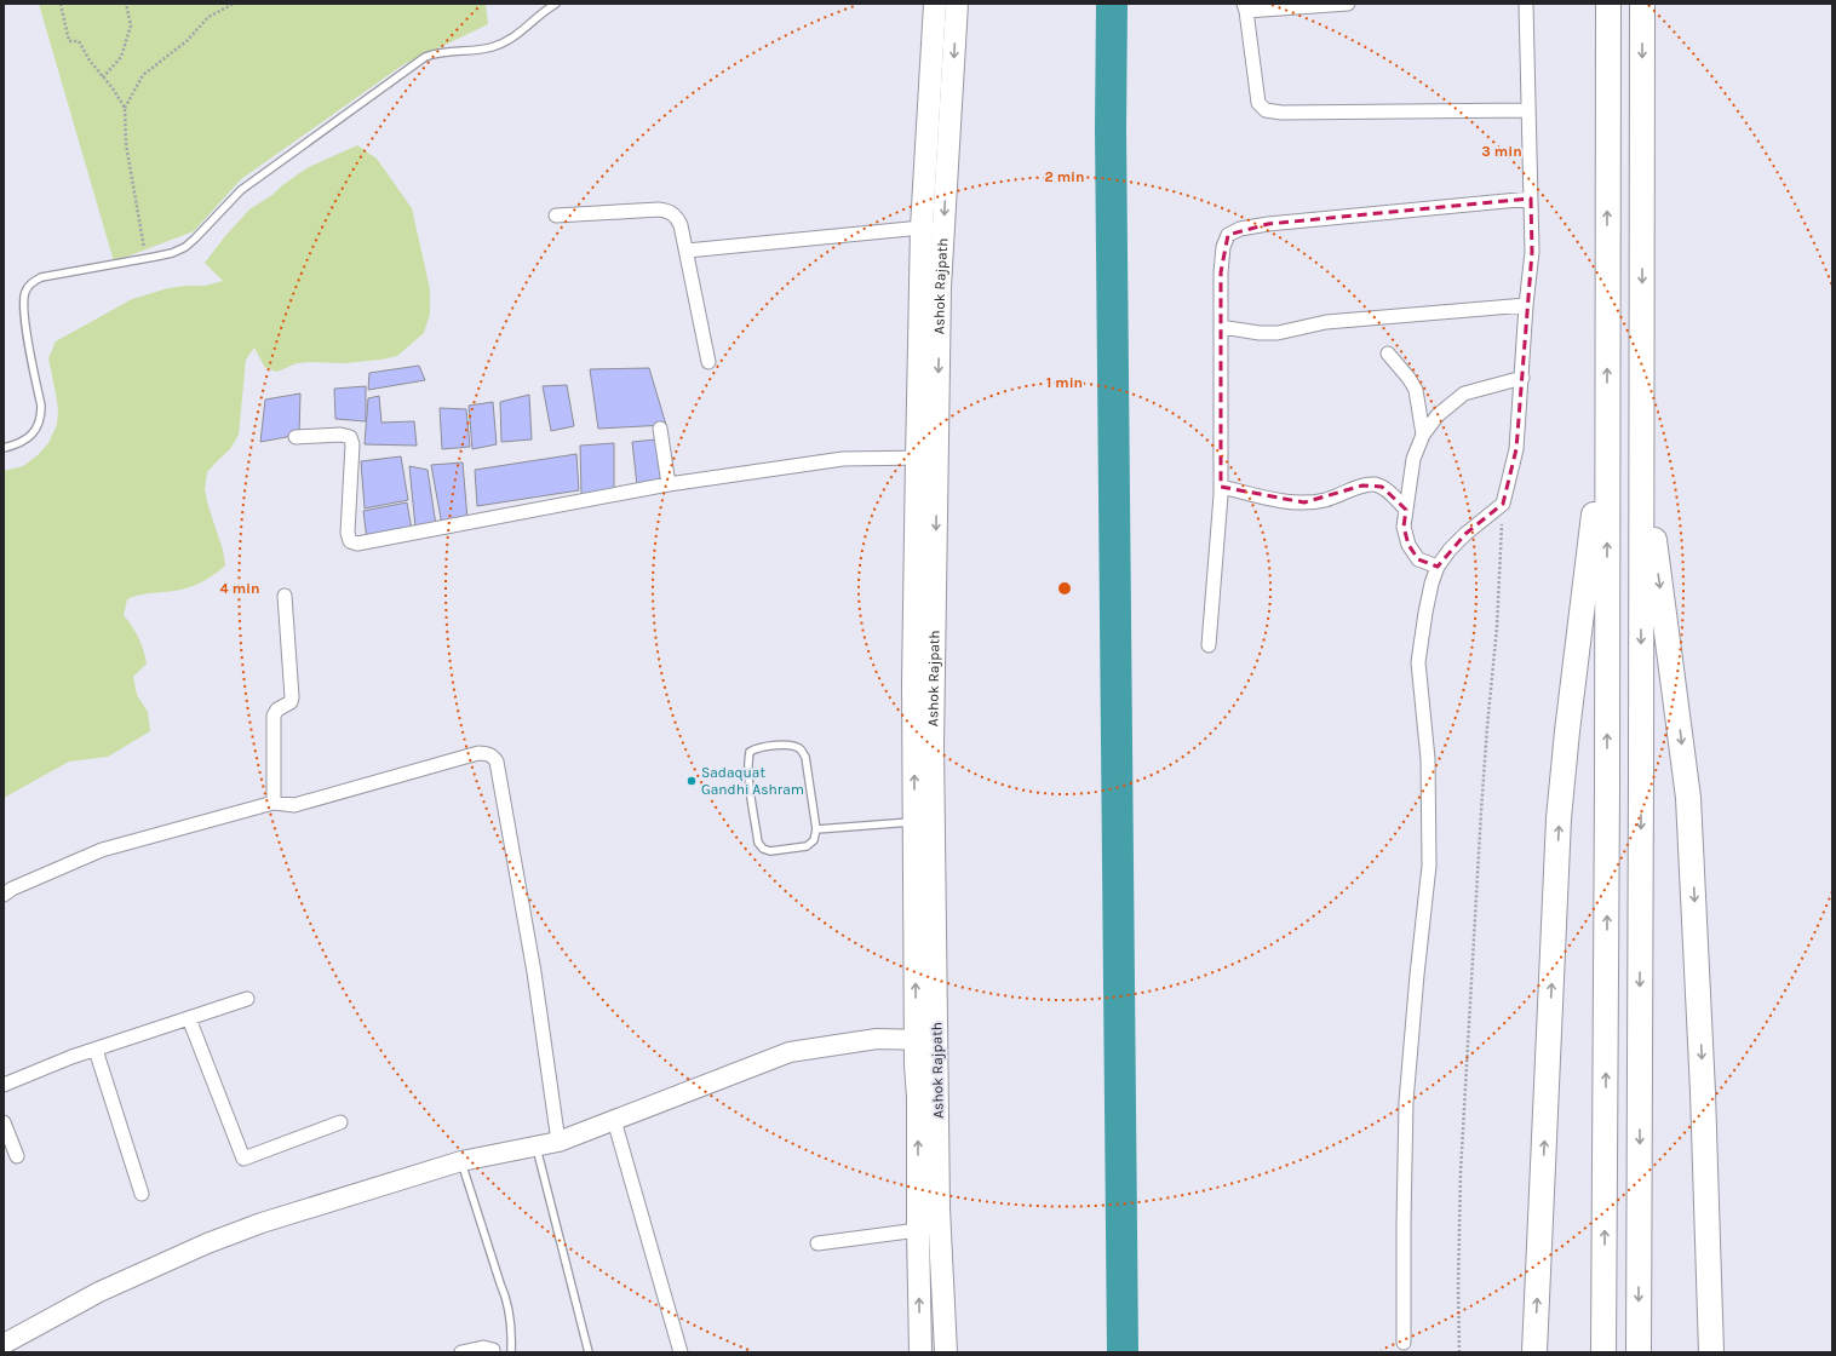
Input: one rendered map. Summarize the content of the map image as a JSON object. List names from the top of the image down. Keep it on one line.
{"streets":{"main road":["Ashok Rajpath"]},"places":["Sadaquat Gandhi Ashram"],"rings":["3 min","2 min","1 min","4 min"]}
